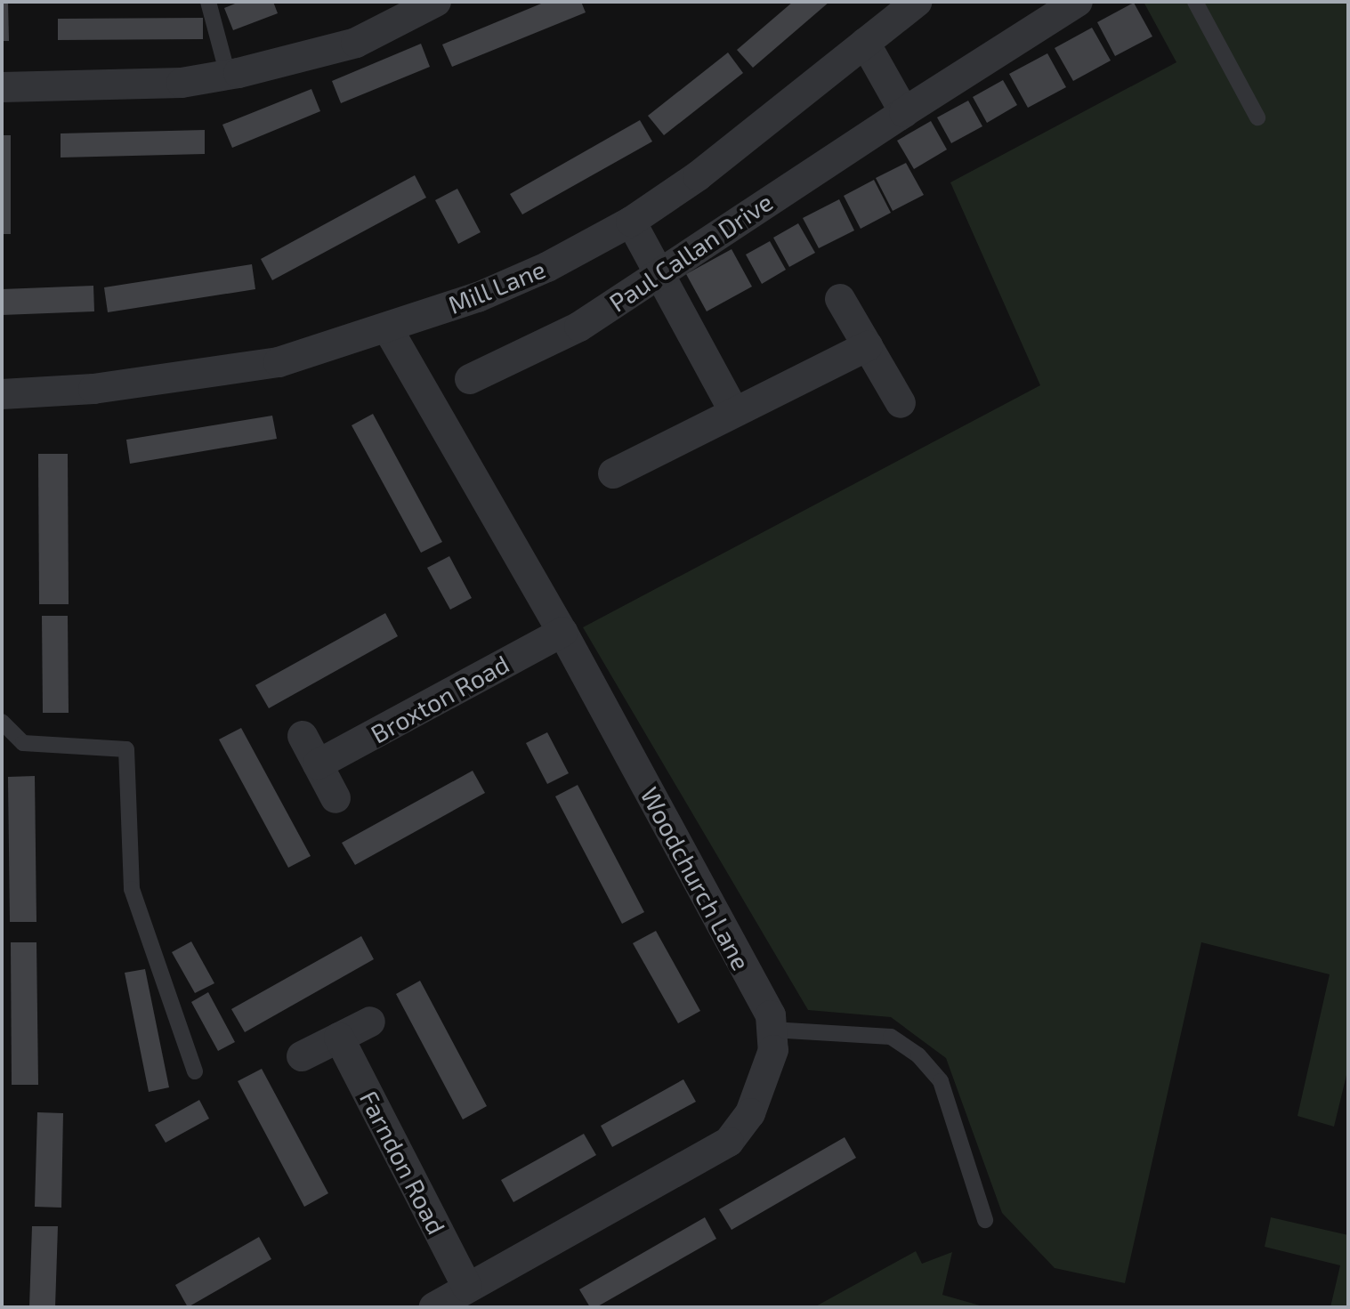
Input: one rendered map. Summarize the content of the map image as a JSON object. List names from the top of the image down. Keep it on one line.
{"streets":{"street":["Paul Callan Drive","Mill Lane","Broxton Road","Woodchurch Lane","Farndon Road"]},"crossings":[["Mill Lane","Woodchurch Lane"],["Broxton Road","Woodchurch Lane"],["Woodchurch Lane","Farndon Road"]]}
